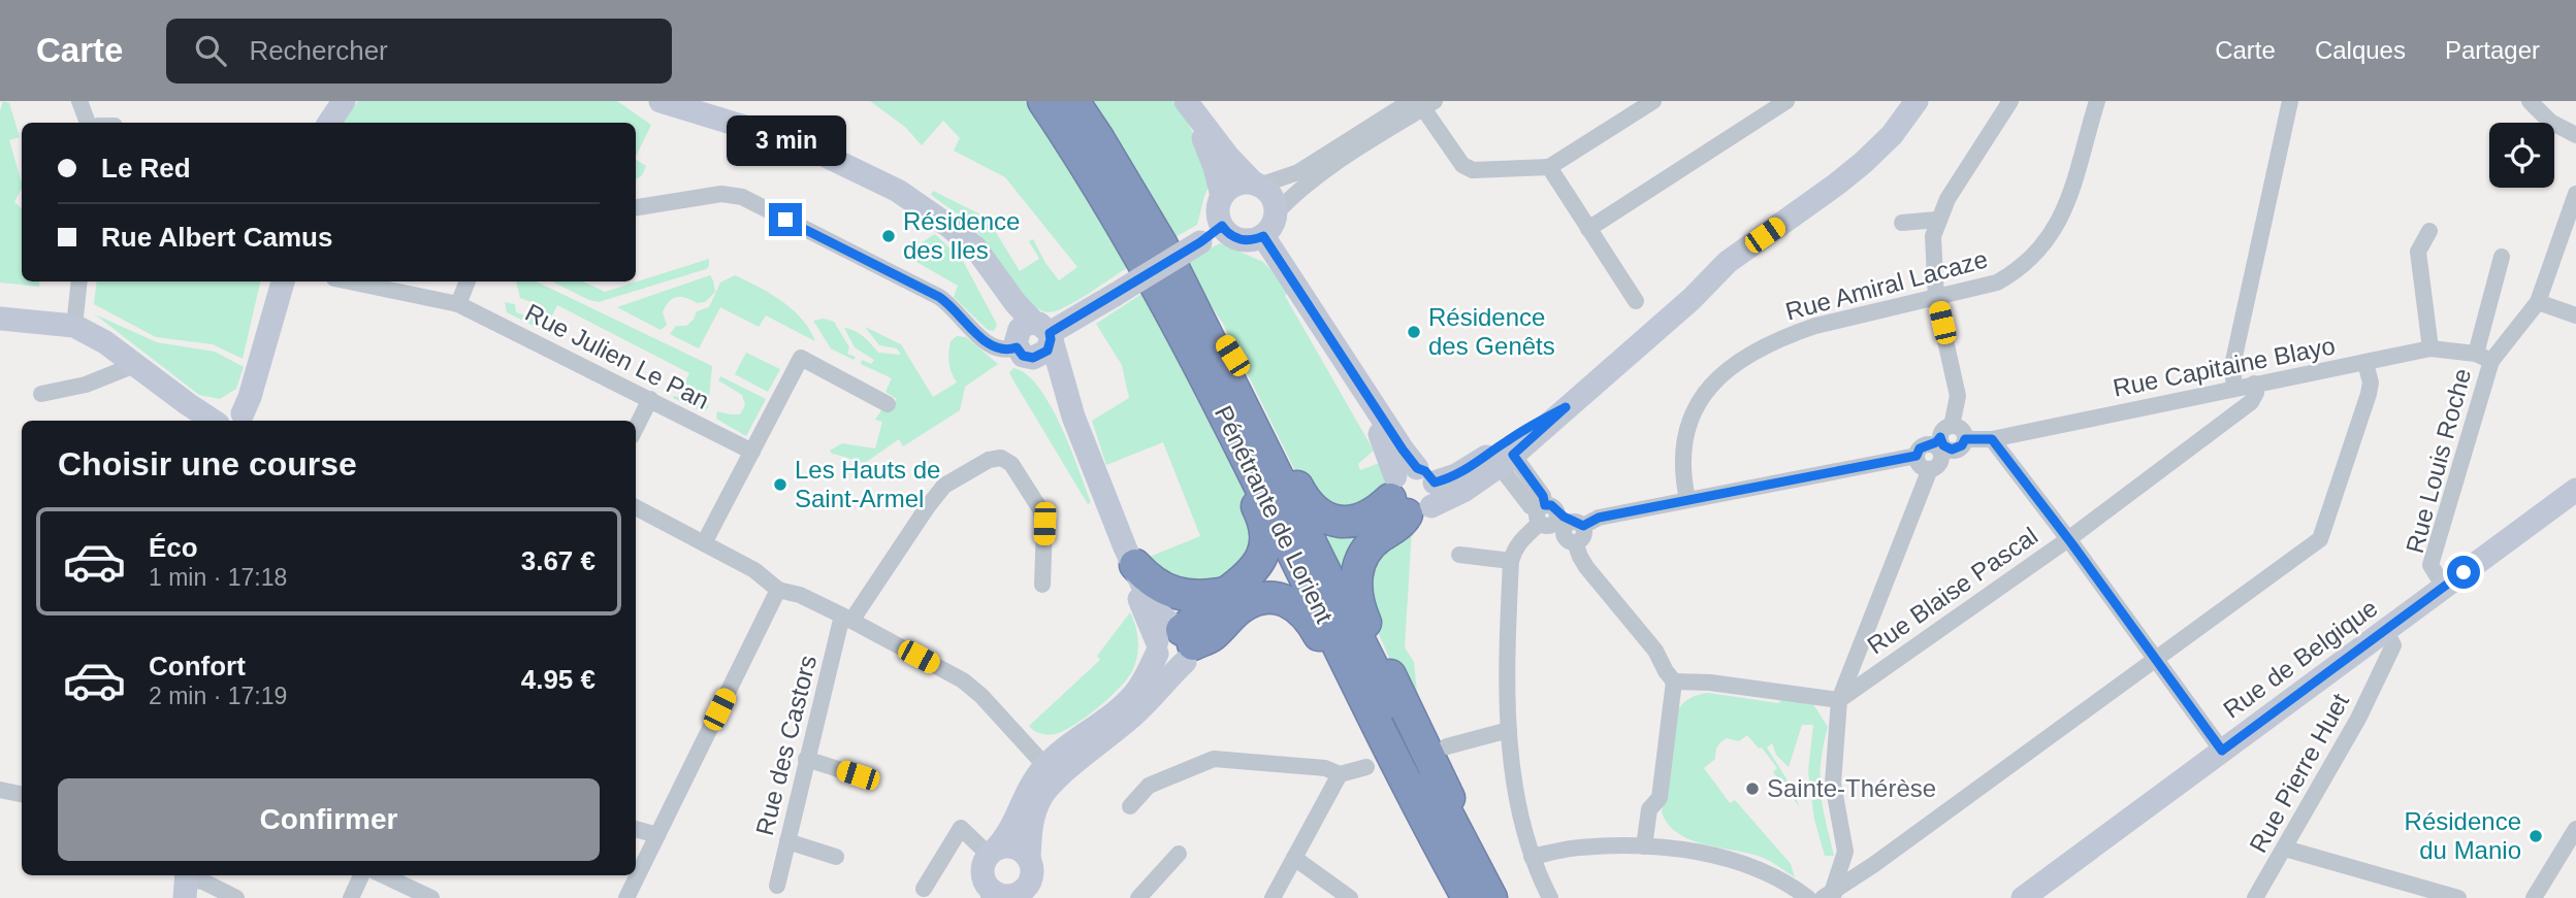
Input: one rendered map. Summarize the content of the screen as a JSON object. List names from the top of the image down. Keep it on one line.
{"streets":{"highway":["Pénétrante de Lorient"],"street":["Rue Amiral Lacaze","Rue Julien Le Pan","Rue Capitaine Blayo","Rue Louis Roche","Rue Blaise Pascal","Rue de Belgique","Rue des Castors","Rue Pierre Huet"]},"crossings":[["Rue Amiral Lacaze","Rue Capitaine Blayo"],["Rue Capitaine Blayo","Rue Louis Roche"],["Rue Capitaine Blayo","Rue Blaise Pascal"],["Rue Louis Roche","Rue de Belgique"],["Rue de Belgique","Rue Pierre Huet"]],"places":["Résidence des Iles","Résidence des Genêts","Les Hauts de Saint-Armel","Sainte-Thérèse","Résidence du Manio"],"page":{"header":"Carte","search":"Rechercher","nav":["Carte","Calques","Partager"],"bubble":"3 min","banner":["Le Red","Rue Albert Camus"],"heading":"Choisir une course","list":[{"name":"Éco","note":"1 min · 17:18","value":"3.67 €"},{"name":"Confort","note":"2 min · 17:19","value":"4.95 €"}],"buttons":"Confirmer"}}
